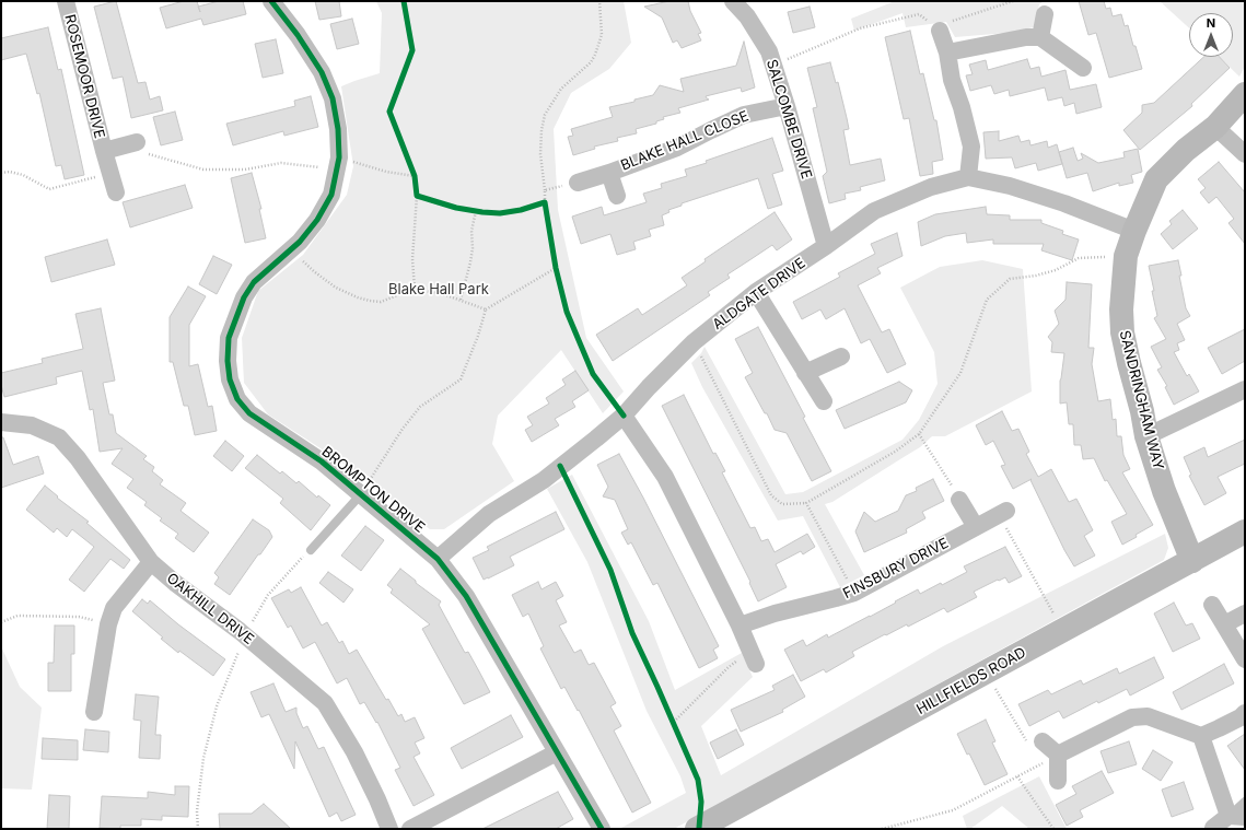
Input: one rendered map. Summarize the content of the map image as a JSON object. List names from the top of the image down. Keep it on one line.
{"streets":{"street":["ROSEMOOR DRIVE","SALCOMBE DRIVE","BLAKE HALL CLOSE","ALDGATE DRIVE","SANDRINGHAM WAY","BROMPTON DRIVE","FINSBURY DRIVE","OAKHILL DRIVE","HILLFIELDS ROAD"]},"crossings":[["SALCOMBE DRIVE","BLAKE HALL CLOSE"],["SALCOMBE DRIVE","ALDGATE DRIVE"],["ALDGATE DRIVE","SANDRINGHAM WAY"],["ALDGATE DRIVE","BROMPTON DRIVE"],["SANDRINGHAM WAY","HILLFIELDS ROAD"]],"parks":["Blake Hall Park"],"north":"top"}
